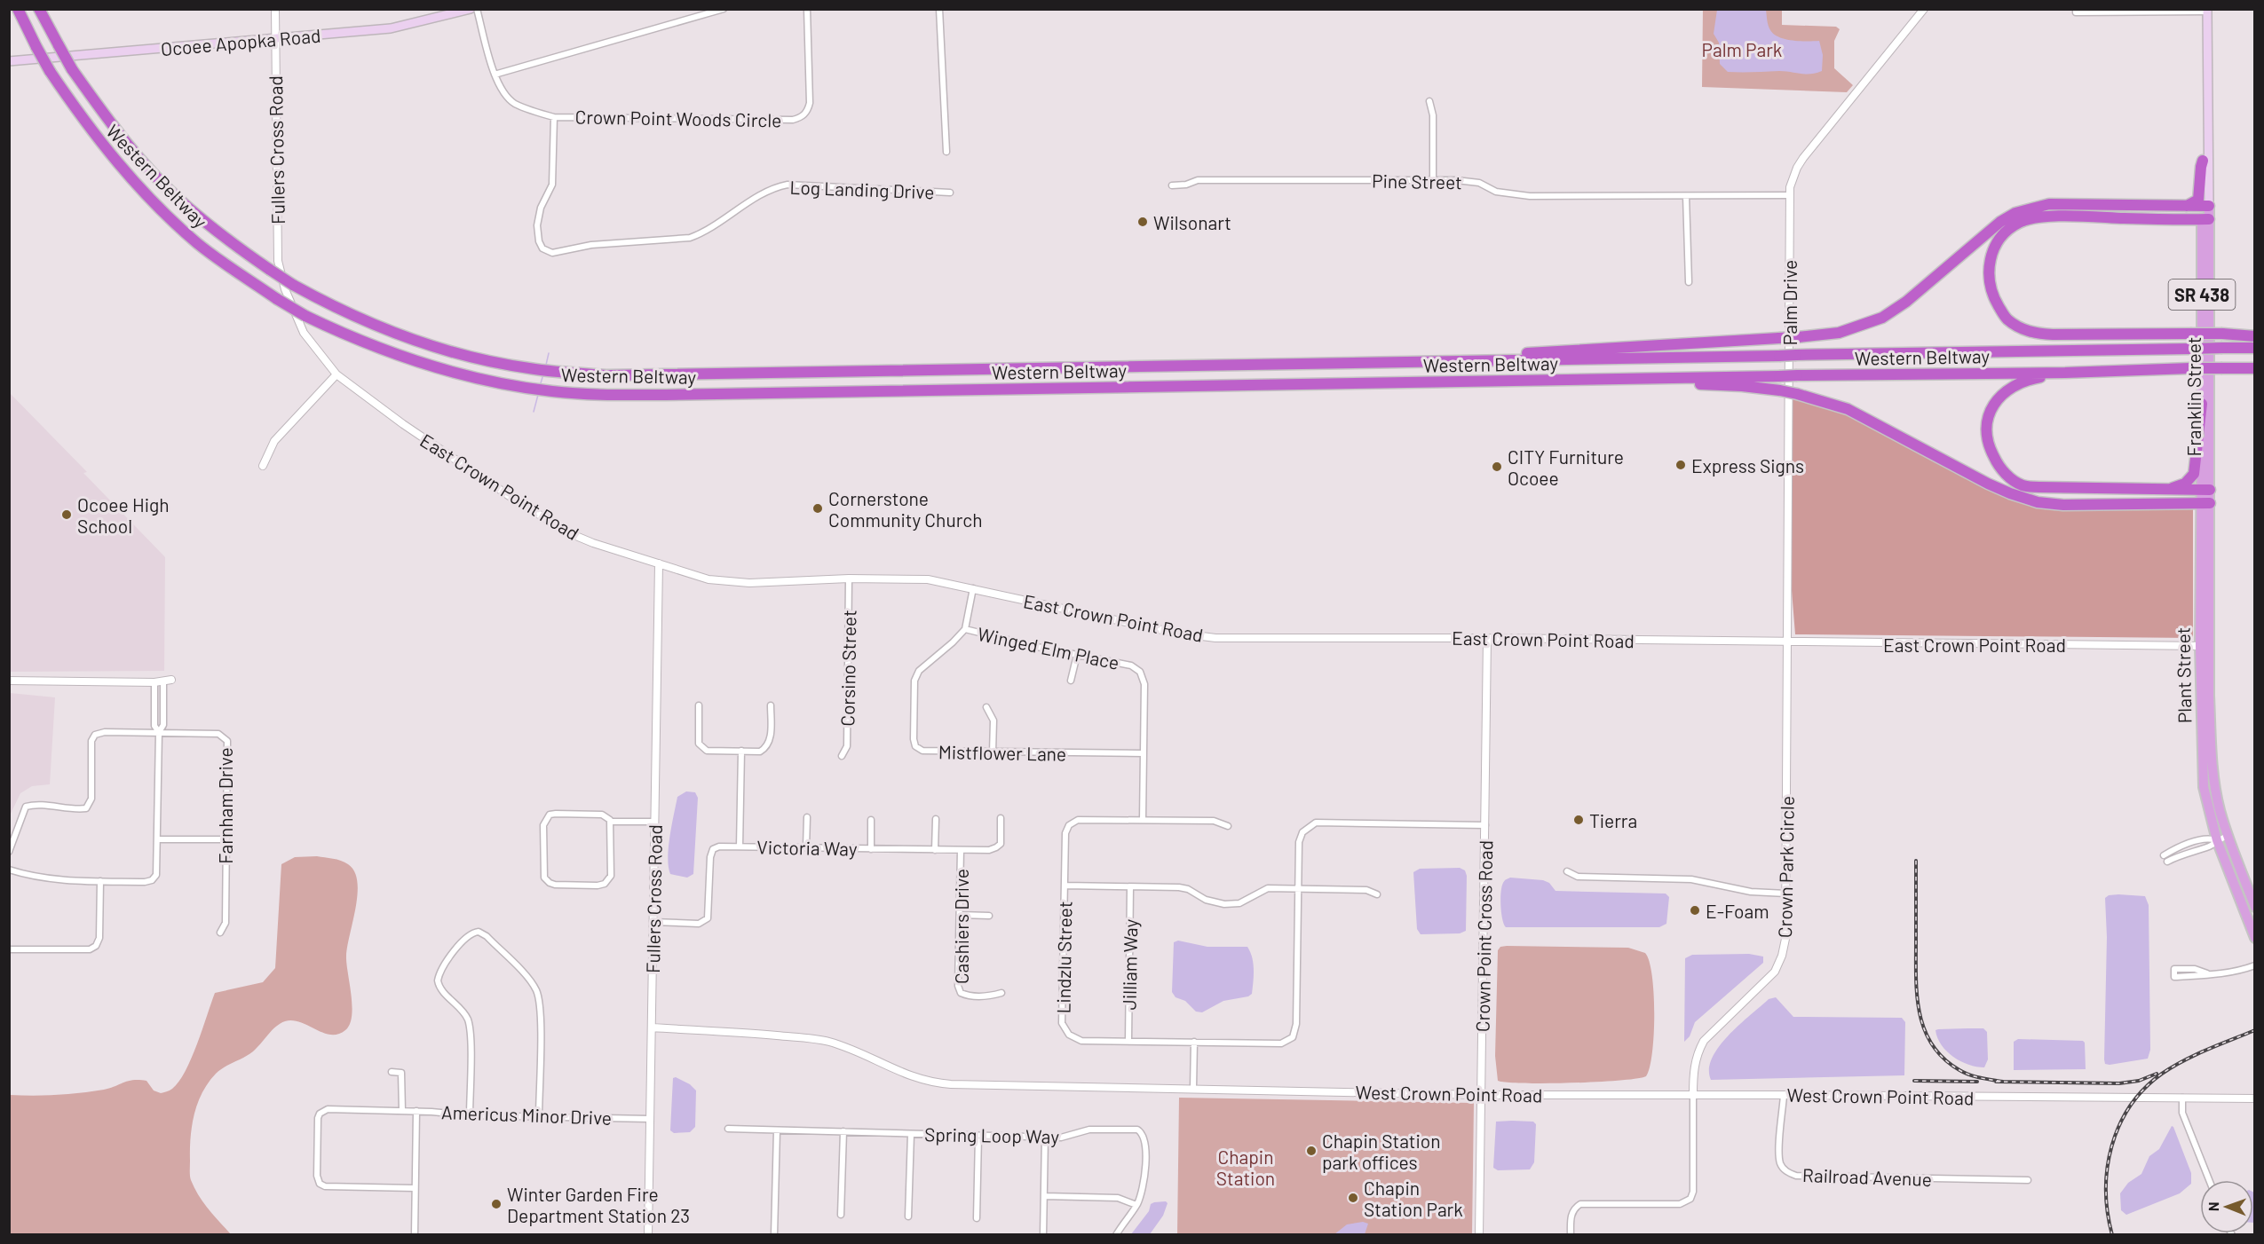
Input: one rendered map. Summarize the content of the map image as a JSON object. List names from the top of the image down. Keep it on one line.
{"streets":{"highway":["Western Beltway"],"main road":["Ocoee Apopka Road","SR 438","Franklin Street","Plant Street"],"street":["Crown Point Woods Circle","Fullers Cross Road","Pine Street","Log Landing Drive","Palm Drive","East Crown Point Road","Winged Elm Place","Corsino Street","Mistflower Lane","Farnham Drive","Victoria Way","Crown Park Circle","Cashiers Drive","Crown Point Cross Road","Lindzlu Street","Jilliam Way","West Crown Point Road","Americus Minor Drive","Spring Loop Way","Railroad Avenue"]},"crossings":[["Ocoee Apopka Road","Fullers Cross Road"],["Crown Point Woods Circle","Log Landing Drive"],["Fullers Cross Road","Western Beltway"],["Fullers Cross Road","East Crown Point Road"],["Fullers Cross Road","Victoria Way"],["Fullers Cross Road","West Crown Point Road"],["Fullers Cross Road","Americus Minor Drive"],["Western Beltway","Franklin Street"],["Western Beltway","East Crown Point Road"],["Pine Street","Palm Drive"],["Palm Drive","East Crown Point Road"],["Palm Drive","Crown Park Circle"],["Franklin Street","Plant Street"],["East Crown Point Road","Corsino Street"],["East Crown Point Road","Plant Street"],["East Crown Point Road","Crown Park Circle"],["East Crown Point Road","Crown Point Cross Road"],["Winged Elm Place","Mistflower Lane"],["Winged Elm Place","Lindzlu Street"],["Victoria Way","Cashiers Drive"],["Crown Park Circle","West Crown Point Road"],["Crown Point Cross Road","West Crown Point Road"],["Lindzlu Street","Jilliam Way"],["West Crown Point Road","Railroad Avenue"]],"parks":["Palm Park","Chapin Station"],"places":["Wilsonart","Express Signs","CITY Furniture Ocoee","Cornerstone Community Church","Ocoee High School","Tierra","E-Foam","Chapin Station park offices","Chapin Station Park","Winter Garden Fire Department Station 23"],"north":"left"}
